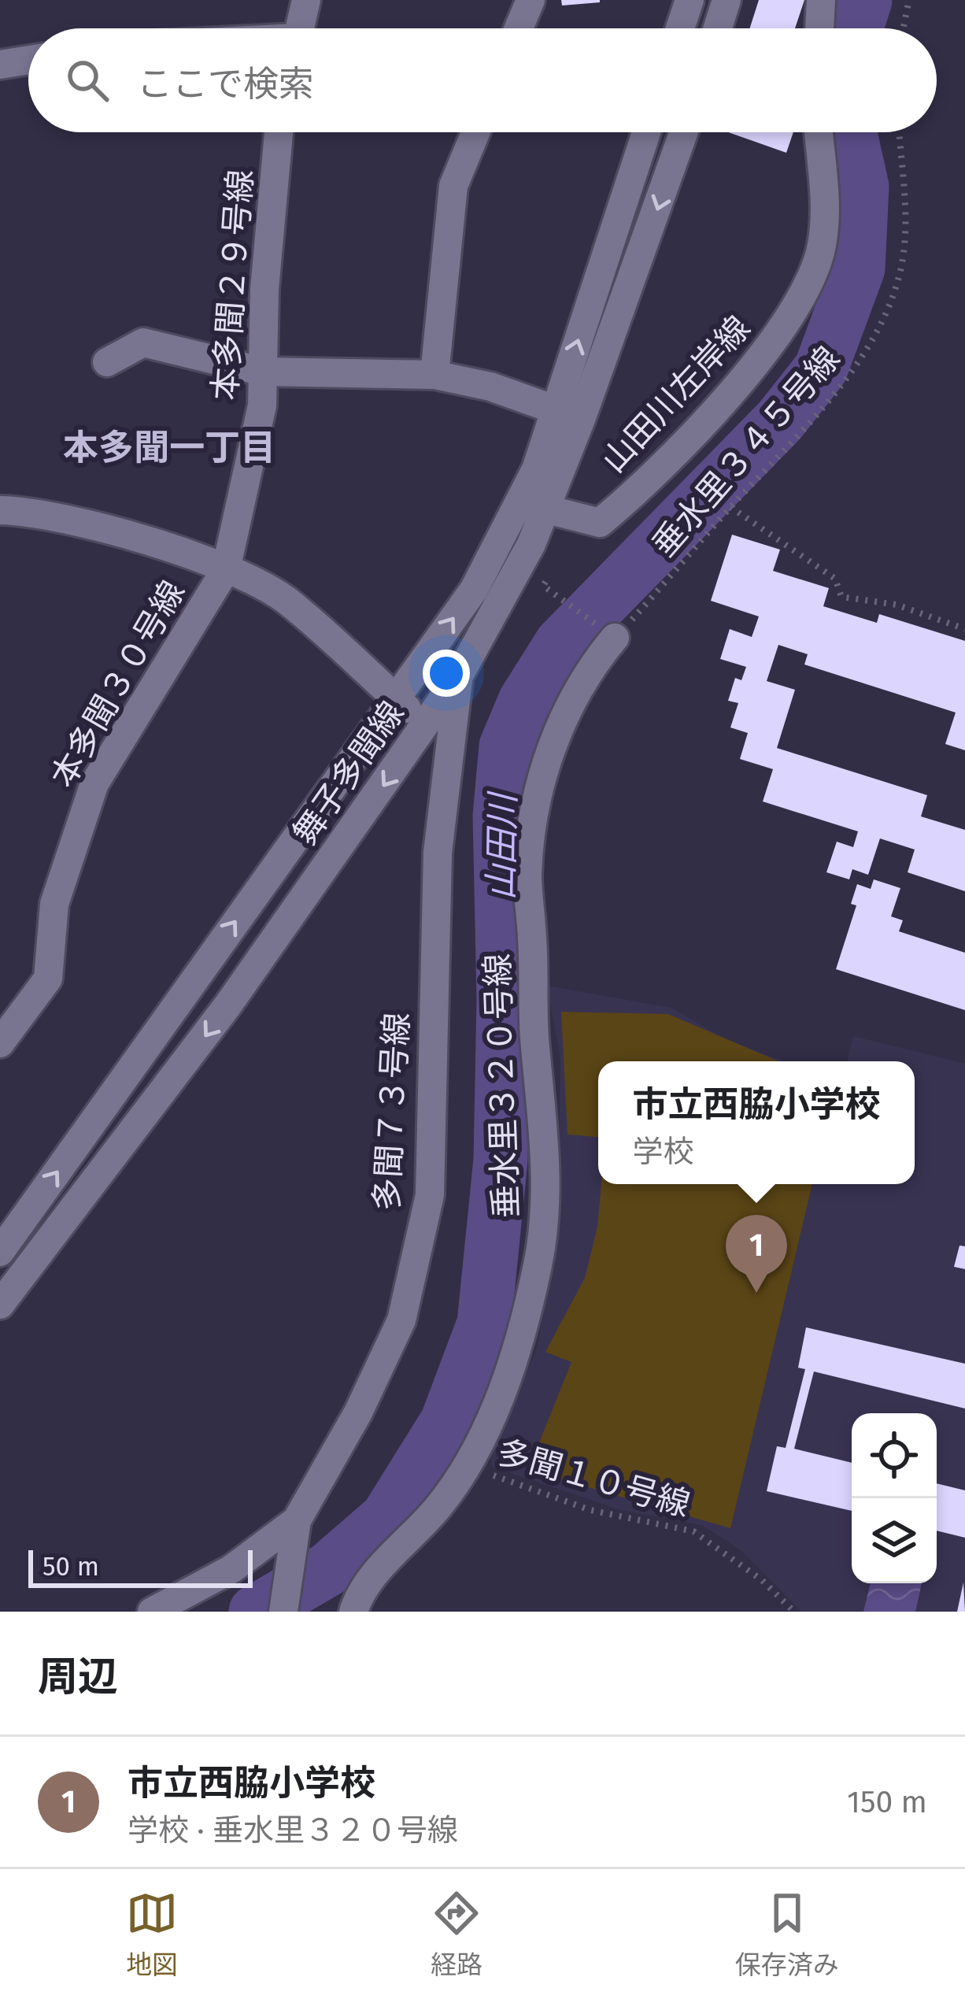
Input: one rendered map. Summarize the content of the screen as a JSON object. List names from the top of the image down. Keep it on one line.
{"streets":{"street":["本多聞２９号線","山田川左岸線","本多聞３０号線","舞子多聞線","垂水里３２０号線","多聞７３号線"],"path":["垂水里３４５号線","多聞１０号線"]},"crossings":[["本多聞２９号線","本多聞３０号線"],["山田川左岸線","舞子多聞線"],["垂水里３４５号線","垂水里３２０号線"],["舞子多聞線","多聞７３号線"],["垂水里３２０号線","多聞１０号線"]],"districts":["本多聞一丁目"],"water":["山田川"],"scale_bar":"50 m","page":{"search":"ここで検索","popup":["市立西脇小学校","学校"],"pins":"1","scale":"50 m","heading":"周辺","list":[{"mark":"1","name":"市立西脇小学校","note":"学校 · 垂水里３２０号線","value":"150 m"}],"nav":["地図","経路","保存済み"]}}
